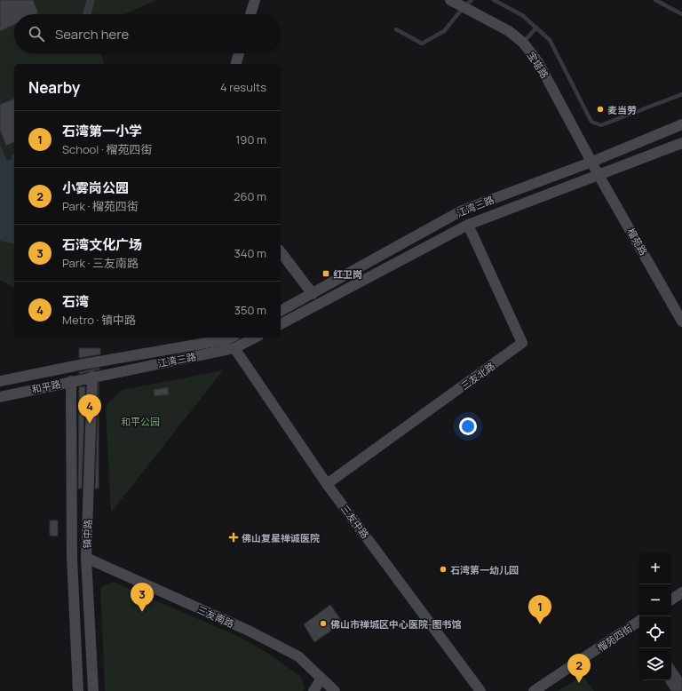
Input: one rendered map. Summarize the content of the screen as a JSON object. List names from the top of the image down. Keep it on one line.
{"streets":{"main road":["宝塔路","江湾三路","榴苑路","三友北路","和平路","三友中路","镇中路","三友南路","榴苑四街"]},"crossings":[["宝塔路","江湾三路"],["宝塔路","榴苑路"],["江湾三路","榴苑路"],["江湾三路","三友北路"],["江湾三路","和平路"],["江湾三路","三友中路"],["江湾三路","镇中路"],["三友北路","三友中路"],["和平路","镇中路"],["镇中路","三友南路"]],"parks":["和平公园"],"places":{"other":["麦当劳","石湾第一幼儿园","佛山市禅城区中心医院-图书馆"],"transit":["红卫岗"],"health":["佛山复星禅诚医院"]},"page":{"search":"Search here","heading":["Nearby","4 results"],"list":[{"mark":"1","name":"石湾第一小学","note":"School · 榴苑四街","value":"190 m"},{"mark":"2","name":"小雾岗公园","note":"Park · 榴苑四街","value":"260 m"},{"mark":"3","name":"石湾文化广场","note":"Park · 三友南路","value":"340 m"},{"mark":"4","name":"石湾","note":"Metro · 镇中路","value":"350 m"}],"pins":["4","3","1","2"],"map_buttons":["+","−"]}}
